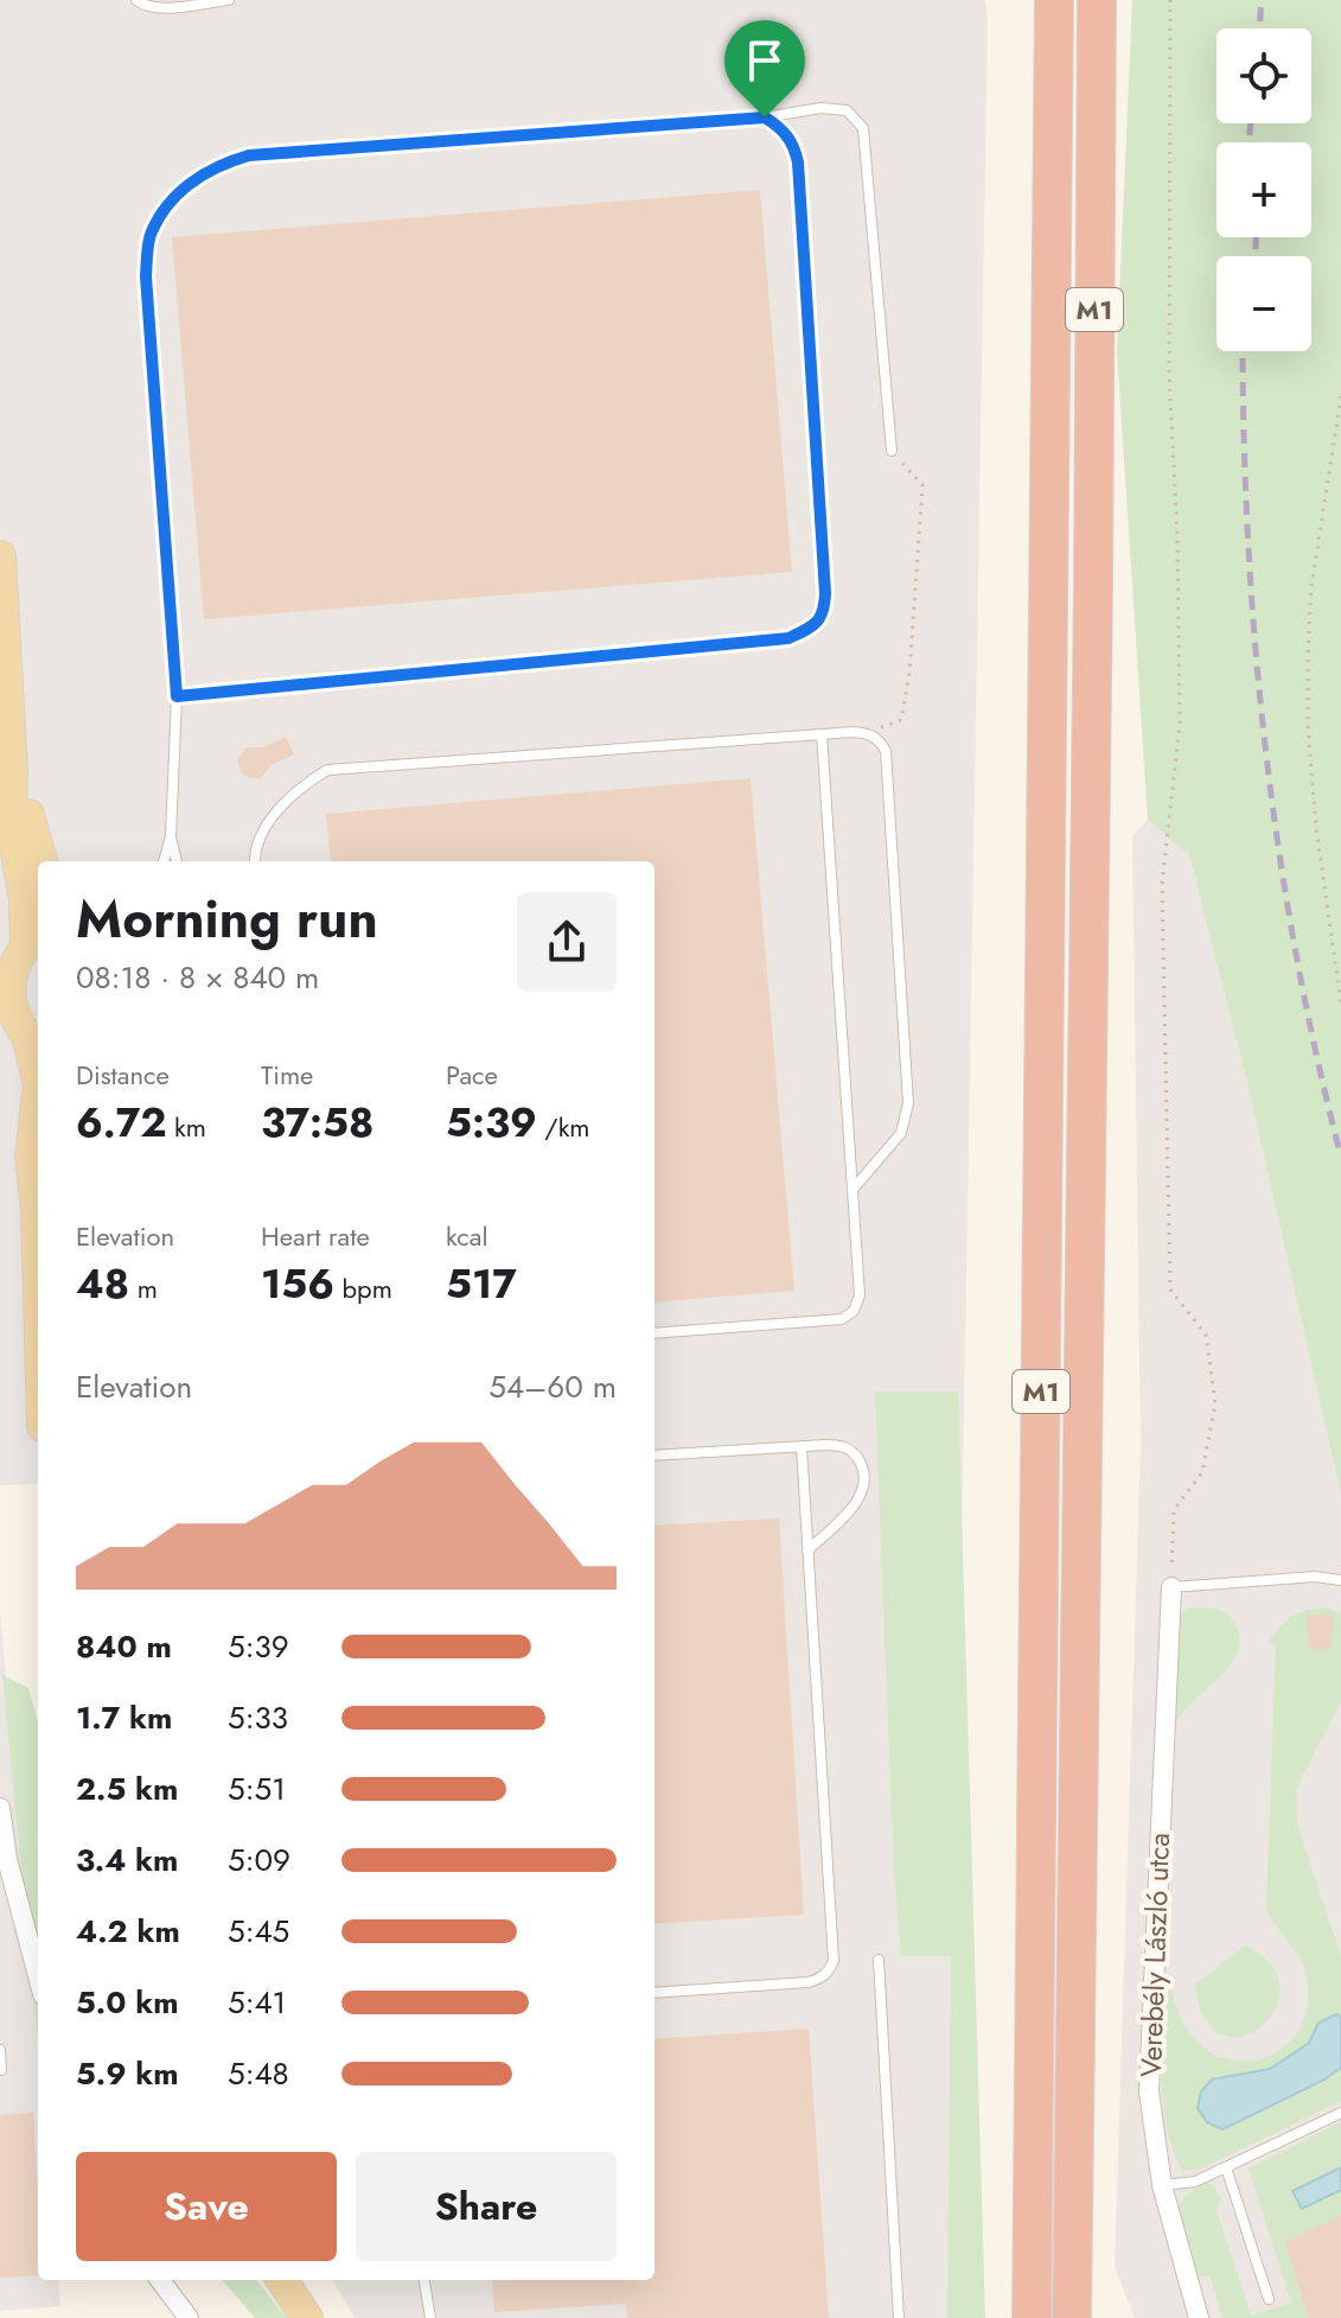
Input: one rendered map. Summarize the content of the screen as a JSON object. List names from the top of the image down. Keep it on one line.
{"streets":{"highway":["M1"],"street":["Verebély László utca"]},"page":{"map_buttons":["+","−"],"heading":["Morning run","08:18 · 8 × 840 m"],"stats":[["Distance","6.72 km"],["Time","37:58"],["Pace","5:39 /km"],["Elevation","48 m"],["Heart rate","156 bpm"],["kcal","517"]],"chart":["Elevation","54–60 m"],"list":[{"name":"840 m","note":"5:39"},{"name":"1.7 km","note":"5:33"},{"name":"2.5 km","note":"5:51"},{"name":"3.4 km","note":"5:09"},{"name":"4.2 km","note":"5:45"},{"name":"5.0 km","note":"5:41"},{"name":"5.9 km","note":"5:48"}],"buttons":["Save","Share"]}}
